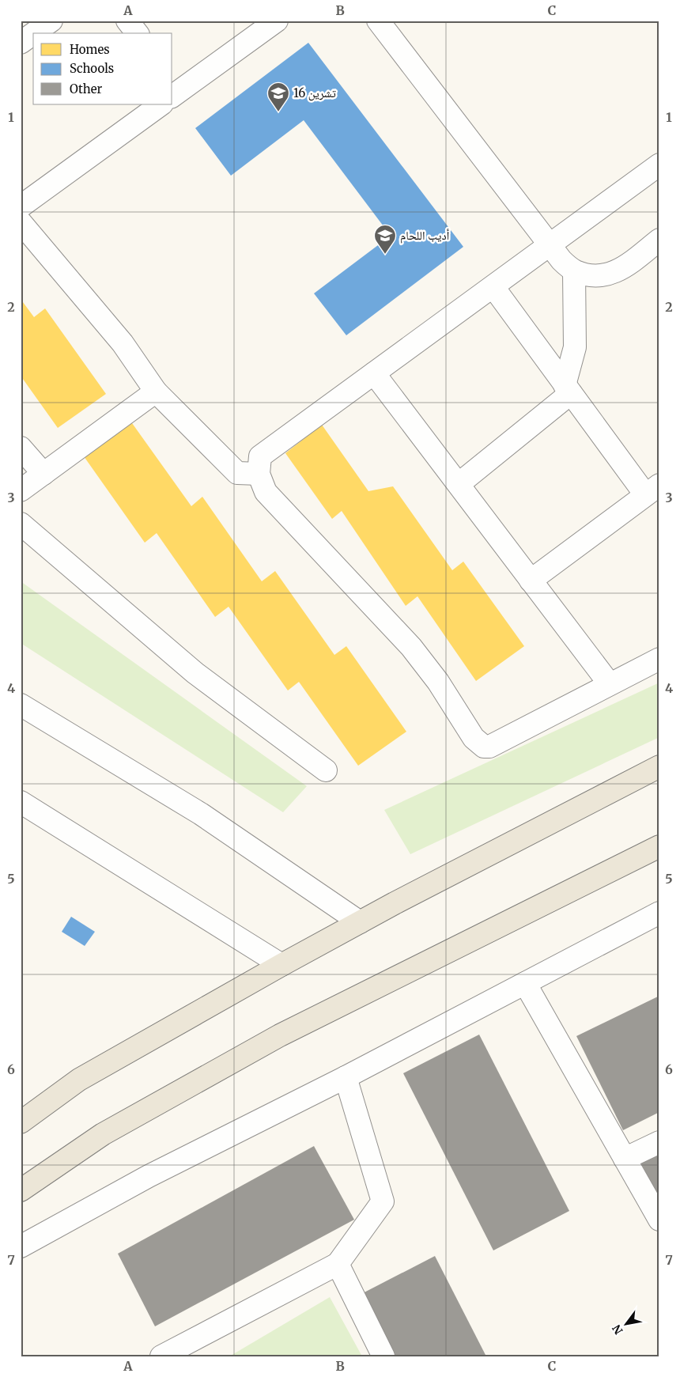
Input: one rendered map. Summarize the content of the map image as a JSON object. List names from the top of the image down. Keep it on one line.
{"places":{"school or university":["16 تشرين","أديب اللحام"]},"legend":["Homes","Schools","Other"],"north":"bottom left","grid":{"columns":["A","B","C"],"rows":["1","2","3","4","5","6","7"]}}
